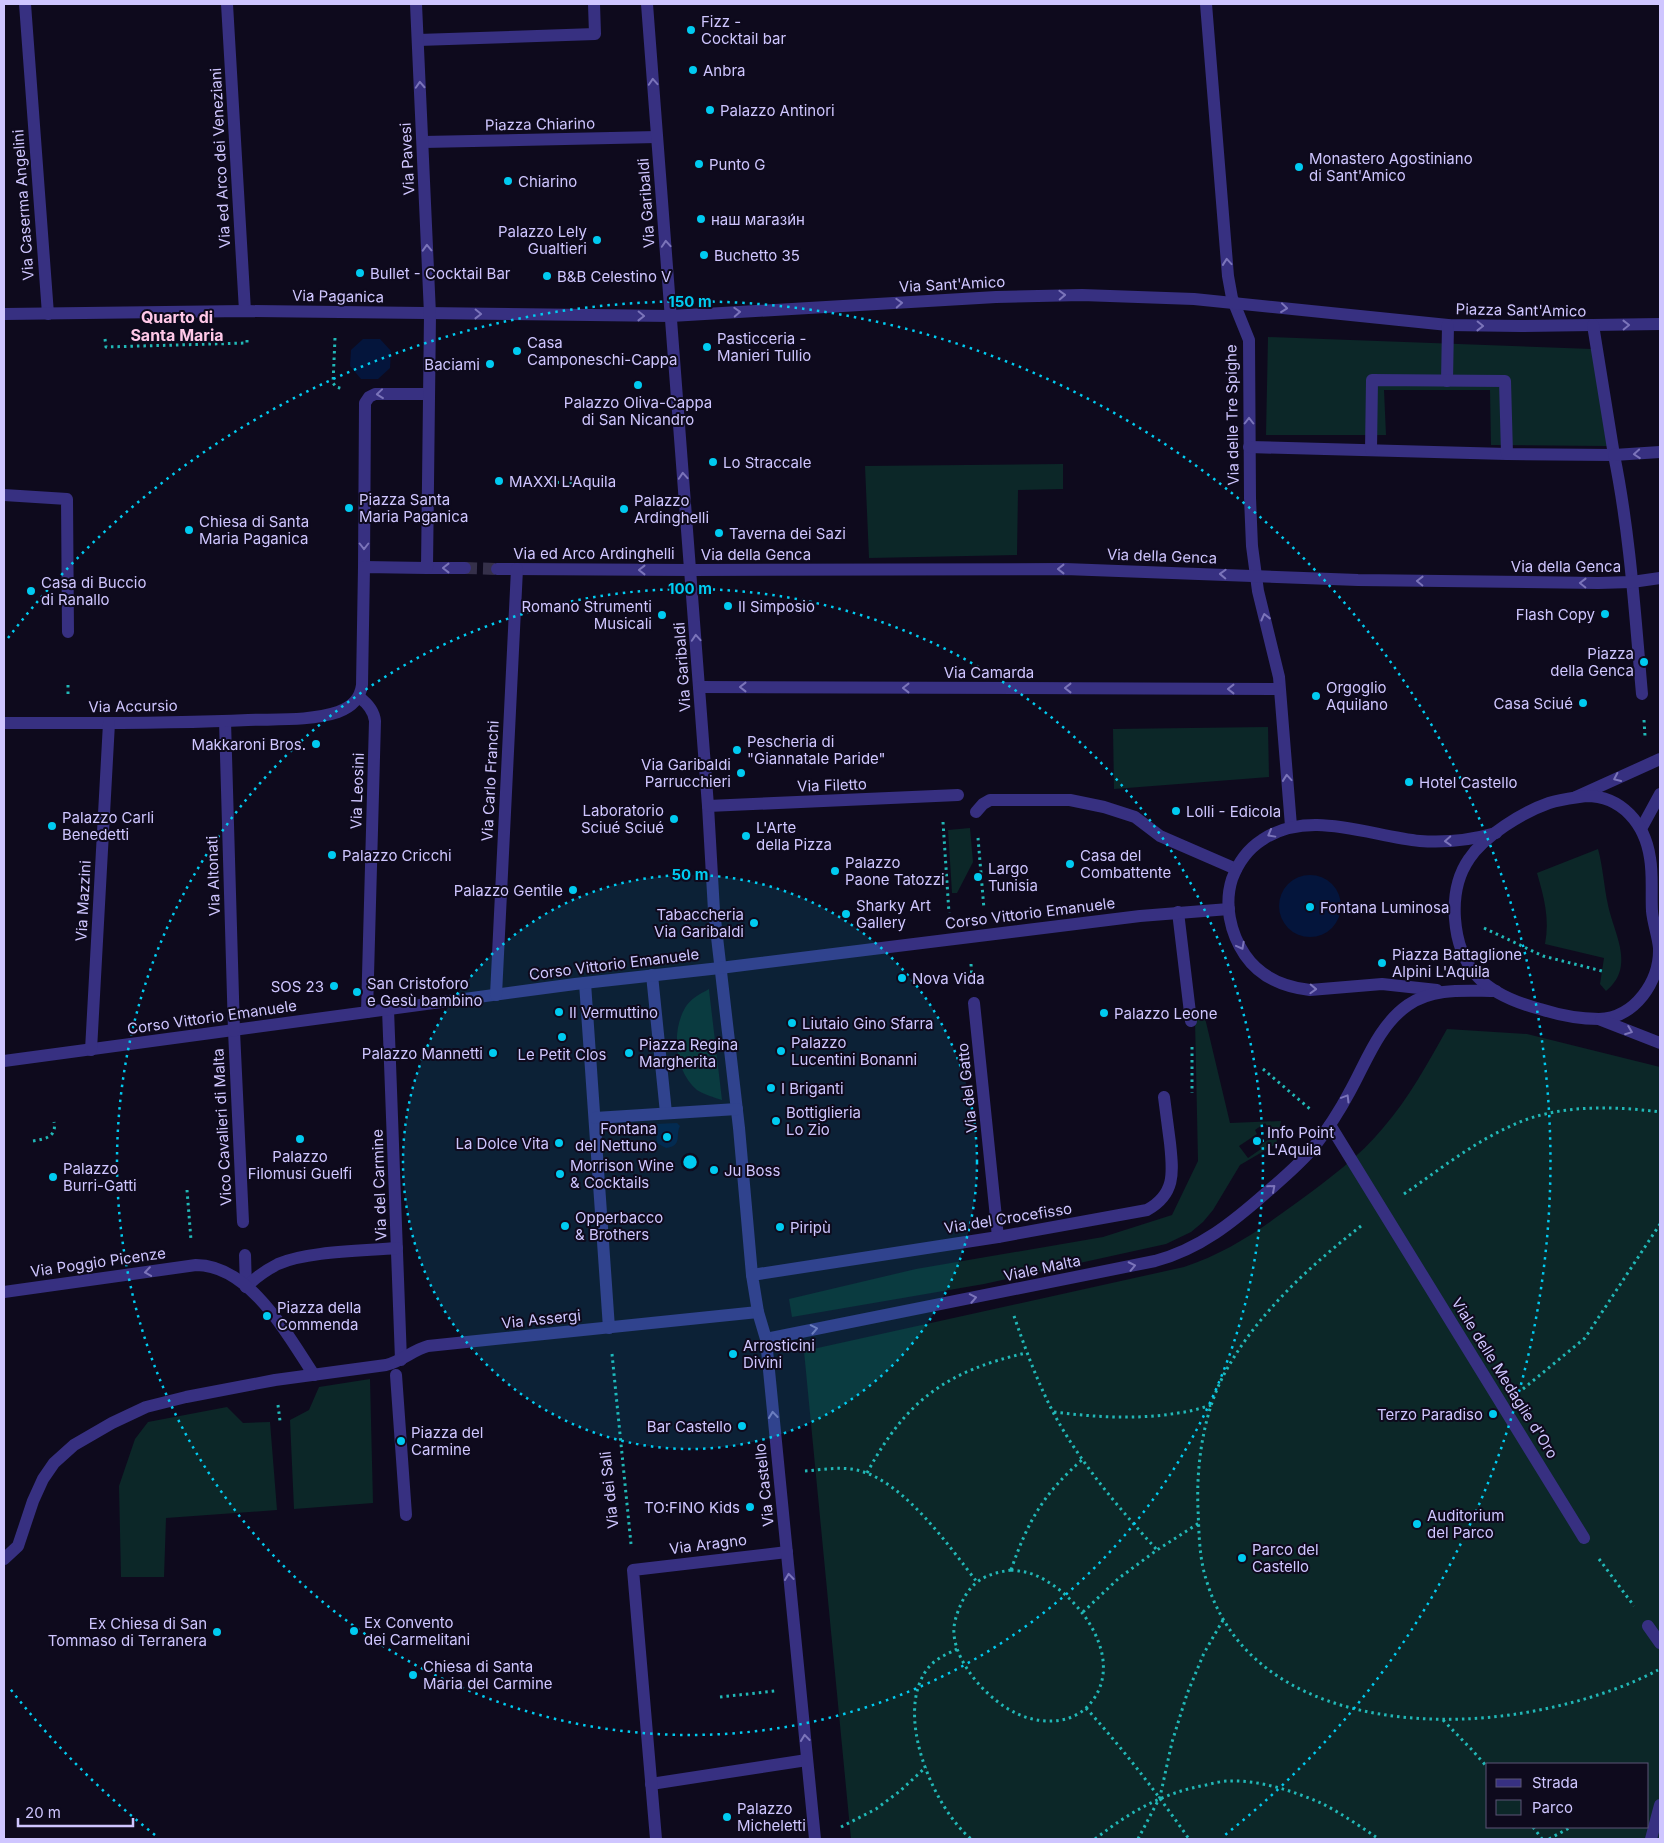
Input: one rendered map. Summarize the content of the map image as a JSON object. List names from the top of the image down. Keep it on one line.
{"streets":{"street":["Piazza Chiarino","Via ed Arco dei Veneziani","Via Pavesi","Via Garibaldi","Via Caserma Angelini","Via Sant'Amico","Via Paganica","Piazza Sant'Amico","Via delle Tre Spighe","Via ed Arco Ardinghelli","Via della Genca","Via Camarda","Via Accursio","Via Carlo Franchi","Via Filetto","Via Leosini","Via Altonati","Via Mazzini","Corso Vittorio Emanuele","Via del Gatto","Vico Cavalieri di Malta","Via del Carmine","Via del Crocefisso","Via Poggio Picenze","Viale Malta","Via Assergi","Viale delle Medaglie d'Oro","Via Castello","Via Aragno"],"path":["Via dei Sali"]},"crossings":[["Piazza Chiarino","Via Pavesi"],["Piazza Chiarino","Via Garibaldi"],["Via ed Arco dei Veneziani","Via Paganica"],["Via Pavesi","Via Paganica"],["Via Garibaldi","Via Sant'Amico"],["Via Garibaldi","Via Paganica"],["Via Garibaldi","Via ed Arco Ardinghelli"],["Via Garibaldi","Via della Genca"],["Via Garibaldi","Via Camarda"],["Via Garibaldi","Via Filetto"],["Via Garibaldi","Corso Vittorio Emanuele"],["Via Caserma Angelini","Via Paganica"],["Via Sant'Amico","Via Paganica"],["Via Sant'Amico","Piazza Sant'Amico"],["Via Sant'Amico","Via delle Tre Spighe"],["Piazza Sant'Amico","Via delle Tre Spighe"],["Piazza Sant'Amico","Via della Genca"],["Via delle Tre Spighe","Via della Genca"],["Via delle Tre Spighe","Via Camarda"],["Via ed Arco Ardinghelli","Via della Genca"],["Via ed Arco Ardinghelli","Via Carlo Franchi"],["Via Accursio","Via Leosini"],["Via Accursio","Via Altonati"],["Via Accursio","Via Mazzini"],["Via Carlo Franchi","Corso Vittorio Emanuele"],["Via Leosini","Corso Vittorio Emanuele"],["Via Altonati","Corso Vittorio Emanuele"],["Via Altonati","Vico Cavalieri di Malta"],["Via Mazzini","Corso Vittorio Emanuele"],["Corso Vittorio Emanuele","Vico Cavalieri di Malta"],["Corso Vittorio Emanuele","Via del Carmine"],["Via del Gatto","Via del Crocefisso"],["Via del Carmine","Via Assergi"],["Via del Crocefisso","Via Castello"],["Viale Malta","Viale delle Medaglie d'Oro"],["Viale Malta","Via Castello"],["Via Assergi","Via Castello"],["Via Assergi","Via dei Sali"],["Via Castello","Via Aragno"],["Via dei Sali","Via Aragno"]],"one_way":["Via Pavesi","Via Garibaldi","Via Sant'Amico","Via Paganica","Piazza Sant'Amico","Via delle Tre Spighe","Via ed Arco Ardinghelli","Via della Genca","Via Camarda","Via Poggio Picenze","Viale Malta","Via Castello"],"districts":["Quarto di Santa Maria"],"places":["Fizz - Cocktail bar","Anbra","Palazzo Antinori","Punto G","Monastero Agostiniano di Sant'Amico","Chiarino","наш магази́н","Palazzo Lely Gualtieri","Buchetto 35","Bullet - Cocktail Bar","B&B Celestino V","Pasticceria - Manieri Tullio","Casa Camponeschi-Cappa","Baciami","Palazzo Oliva-Cappa di San Nicandro","Lo Straccale","MAXXI L'Aquila","Piazza Santa Maria Paganica","Palazzo Ardinghelli","Chiesa di Santa Maria Paganica","Taverna dei Sazi","Casa di Buccio di Ranallo","Il Simposio","Flash Copy","Romano Strumenti Musicali","Piazza della Genca","Orgoglio Aquilano","Casa Sciué","Makkaroni Bros.","Pescheria di \"Giannatale Paride\"","Via Garibaldi Parrucchieri","Hotel Castello","Lolli - Edicola","Laboratorio Sciué Sciué","Palazzo Carli Benedetti","L'Arte della Pizza","Palazzo Cricchi","Casa del Combattente","Palazzo Paone Tatozzi","Largo Tunisia","Palazzo Gentile","Fontana Luminosa","Sharky Art Gallery","Tabaccheria Via Garibaldi","Piazza Battaglione Alpini L'Aquila","Nova Vida","SOS 23","San Cristoforo e Gesù bambino","Il Vermuttino","Palazzo Leone","Liutaio Gino Sfarra","Le Petit Clos","Palazzo Lucentini Bonanni","Palazzo Mannetti","Piazza Regina Margherita","I Briganti","Bottiglieria Lo Zio","Fontana del Nettuno","Palazzo Filomusi Guelfi","Info Point L'Aquila","La Dolce Vita","Ju Boss","Morrison Wine & Cocktails","Palazzo Burri-Gatti","Opperbacco & Brothers","Piripù","Piazza della Commenda","Arrosticini Divini","Terzo Paradiso","Bar Castello","Piazza del Carmine","TO:FINO Kids","Auditorium del Parco","Parco del Castello","Ex Convento dei Carmelitani","Ex Chiesa di San Tommaso di Terranera","Chiesa di Santa Maria del Carmine","Palazzo Micheletti"],"legend":["Strada","Parco"],"scale_bar":"20 m","rings":["150 m","100 m","50 m"]}
